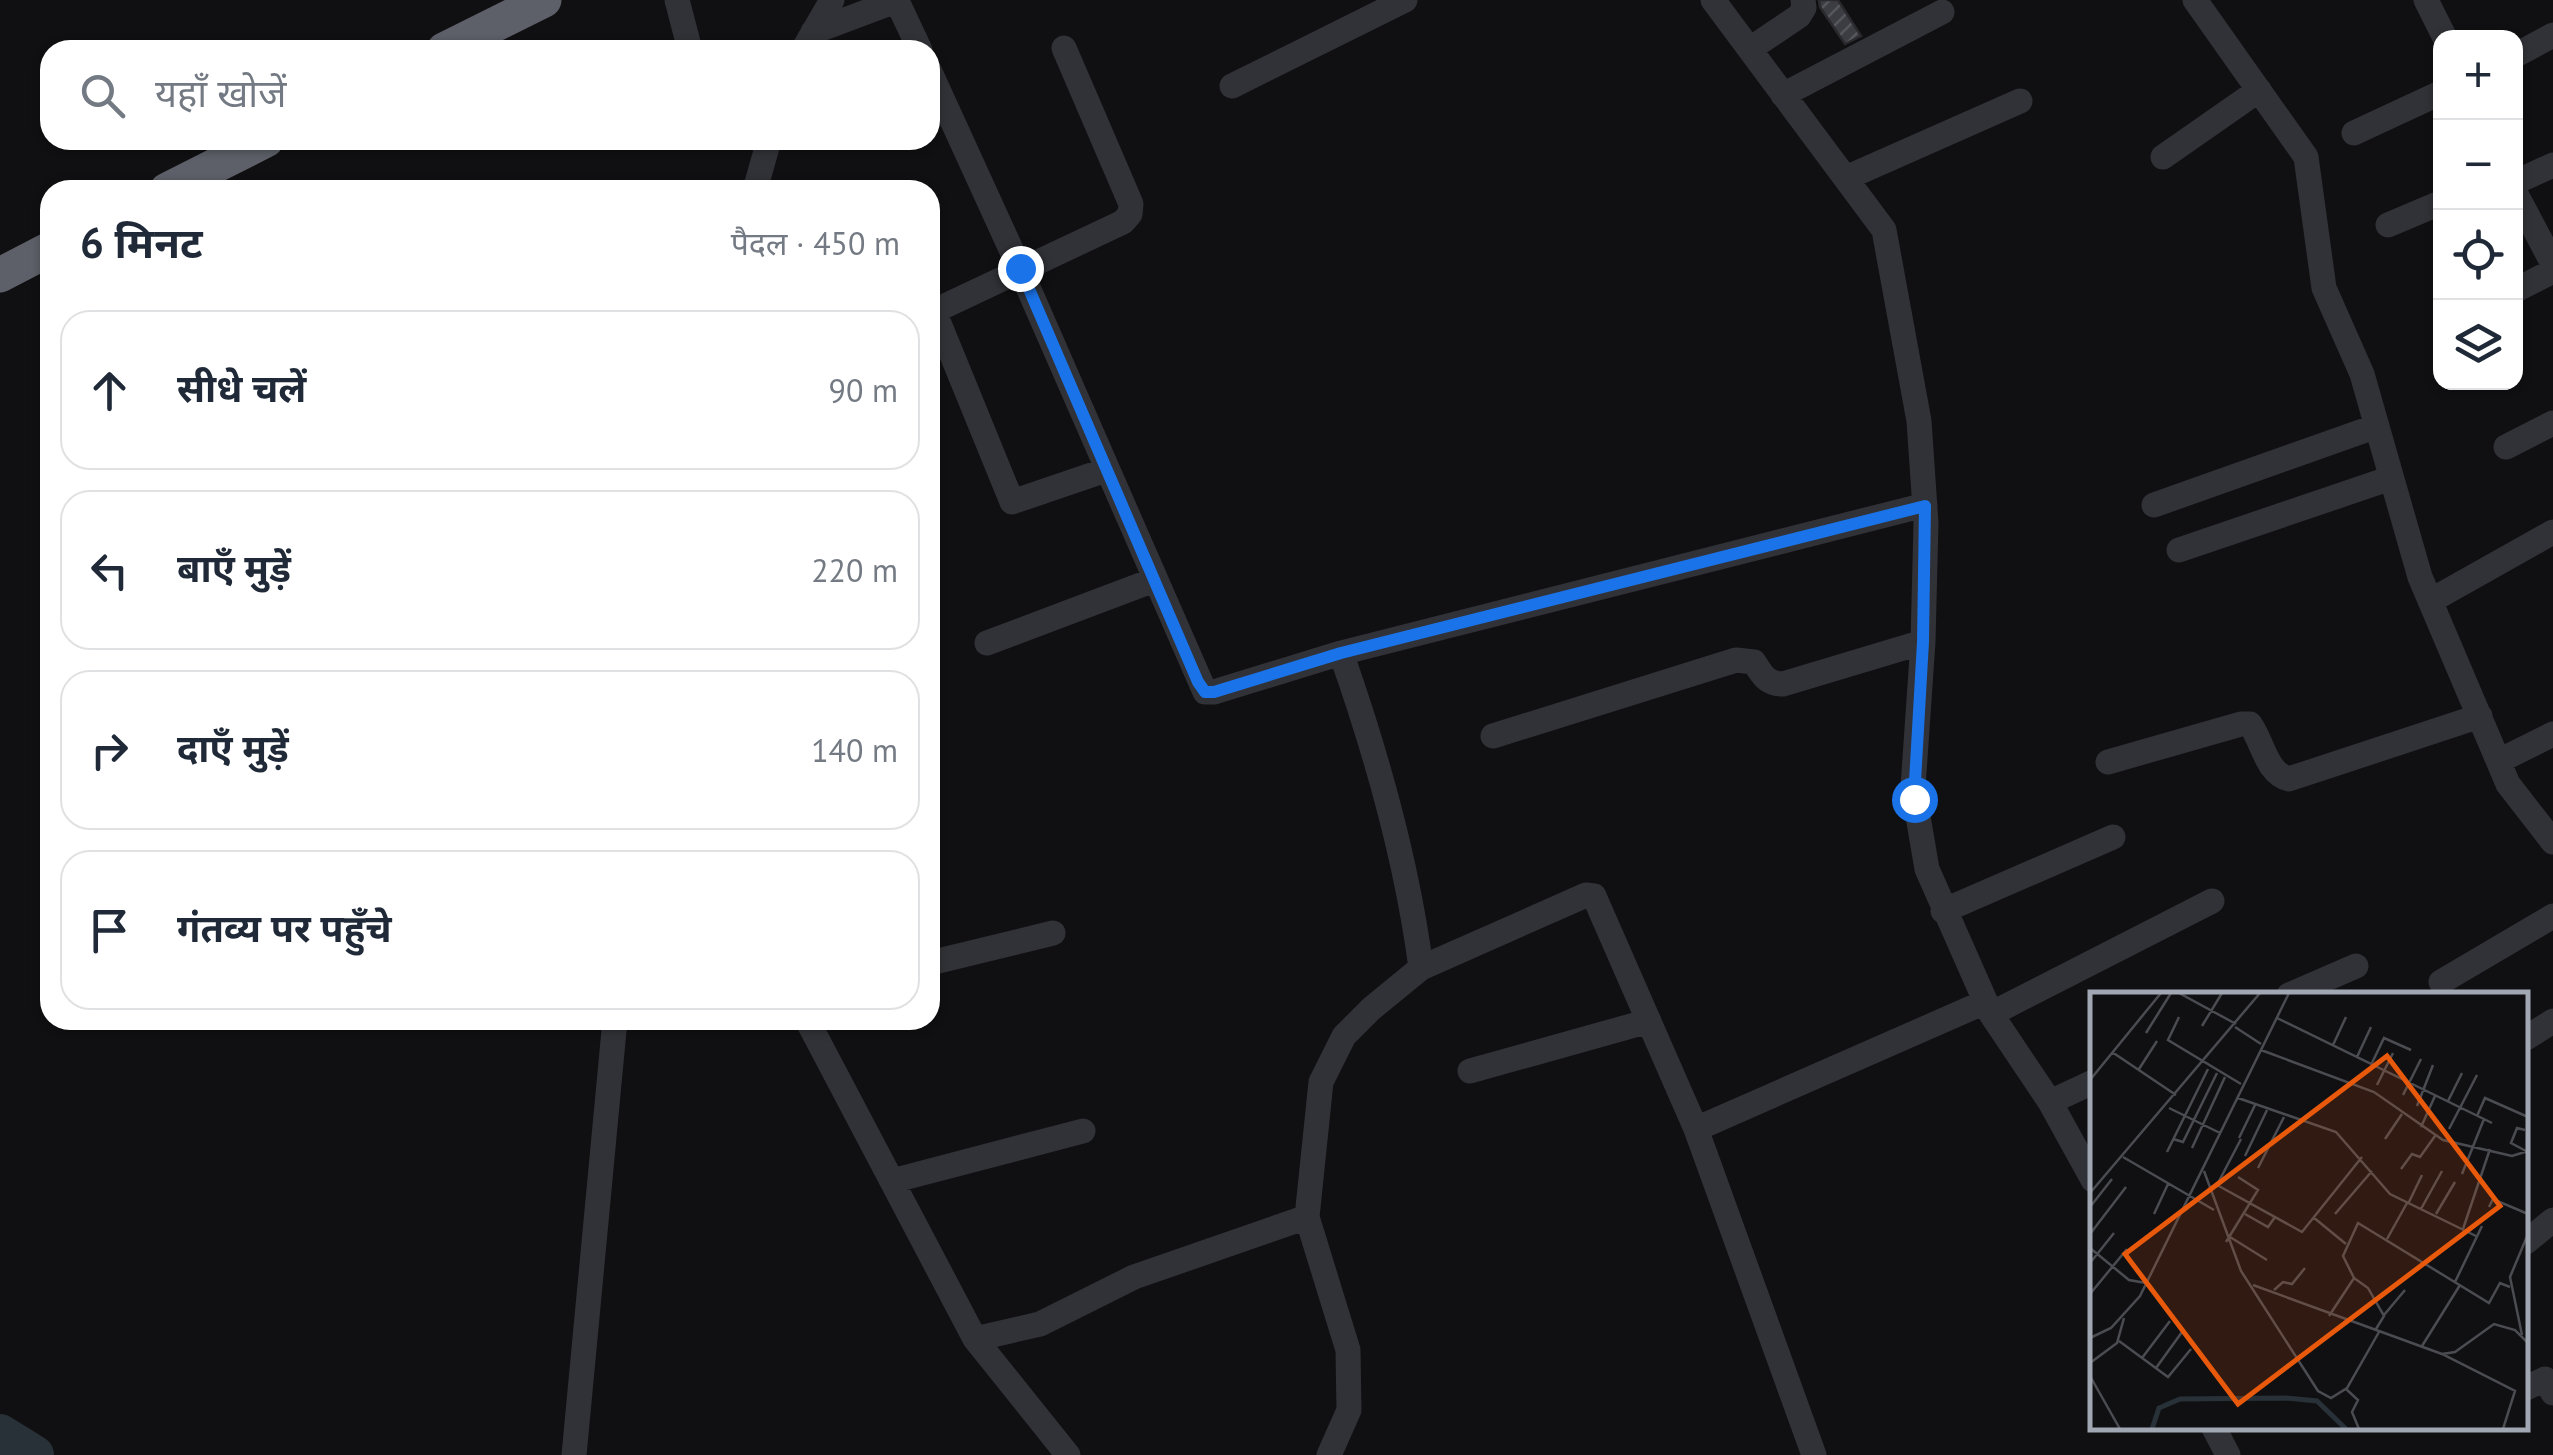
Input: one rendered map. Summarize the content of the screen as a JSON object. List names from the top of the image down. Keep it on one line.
{"page":{"map_buttons":["+","−"],"search":"यहाँ खोजें","heading":["6 मिनट","पैदल · 450 m"],"list":[["सीधे चलें","90 m"],["बाएँ मुड़ें","220 m"],["दाएँ मुड़ें","140 m"],"गंतव्य पर पहुँचे"]}}
